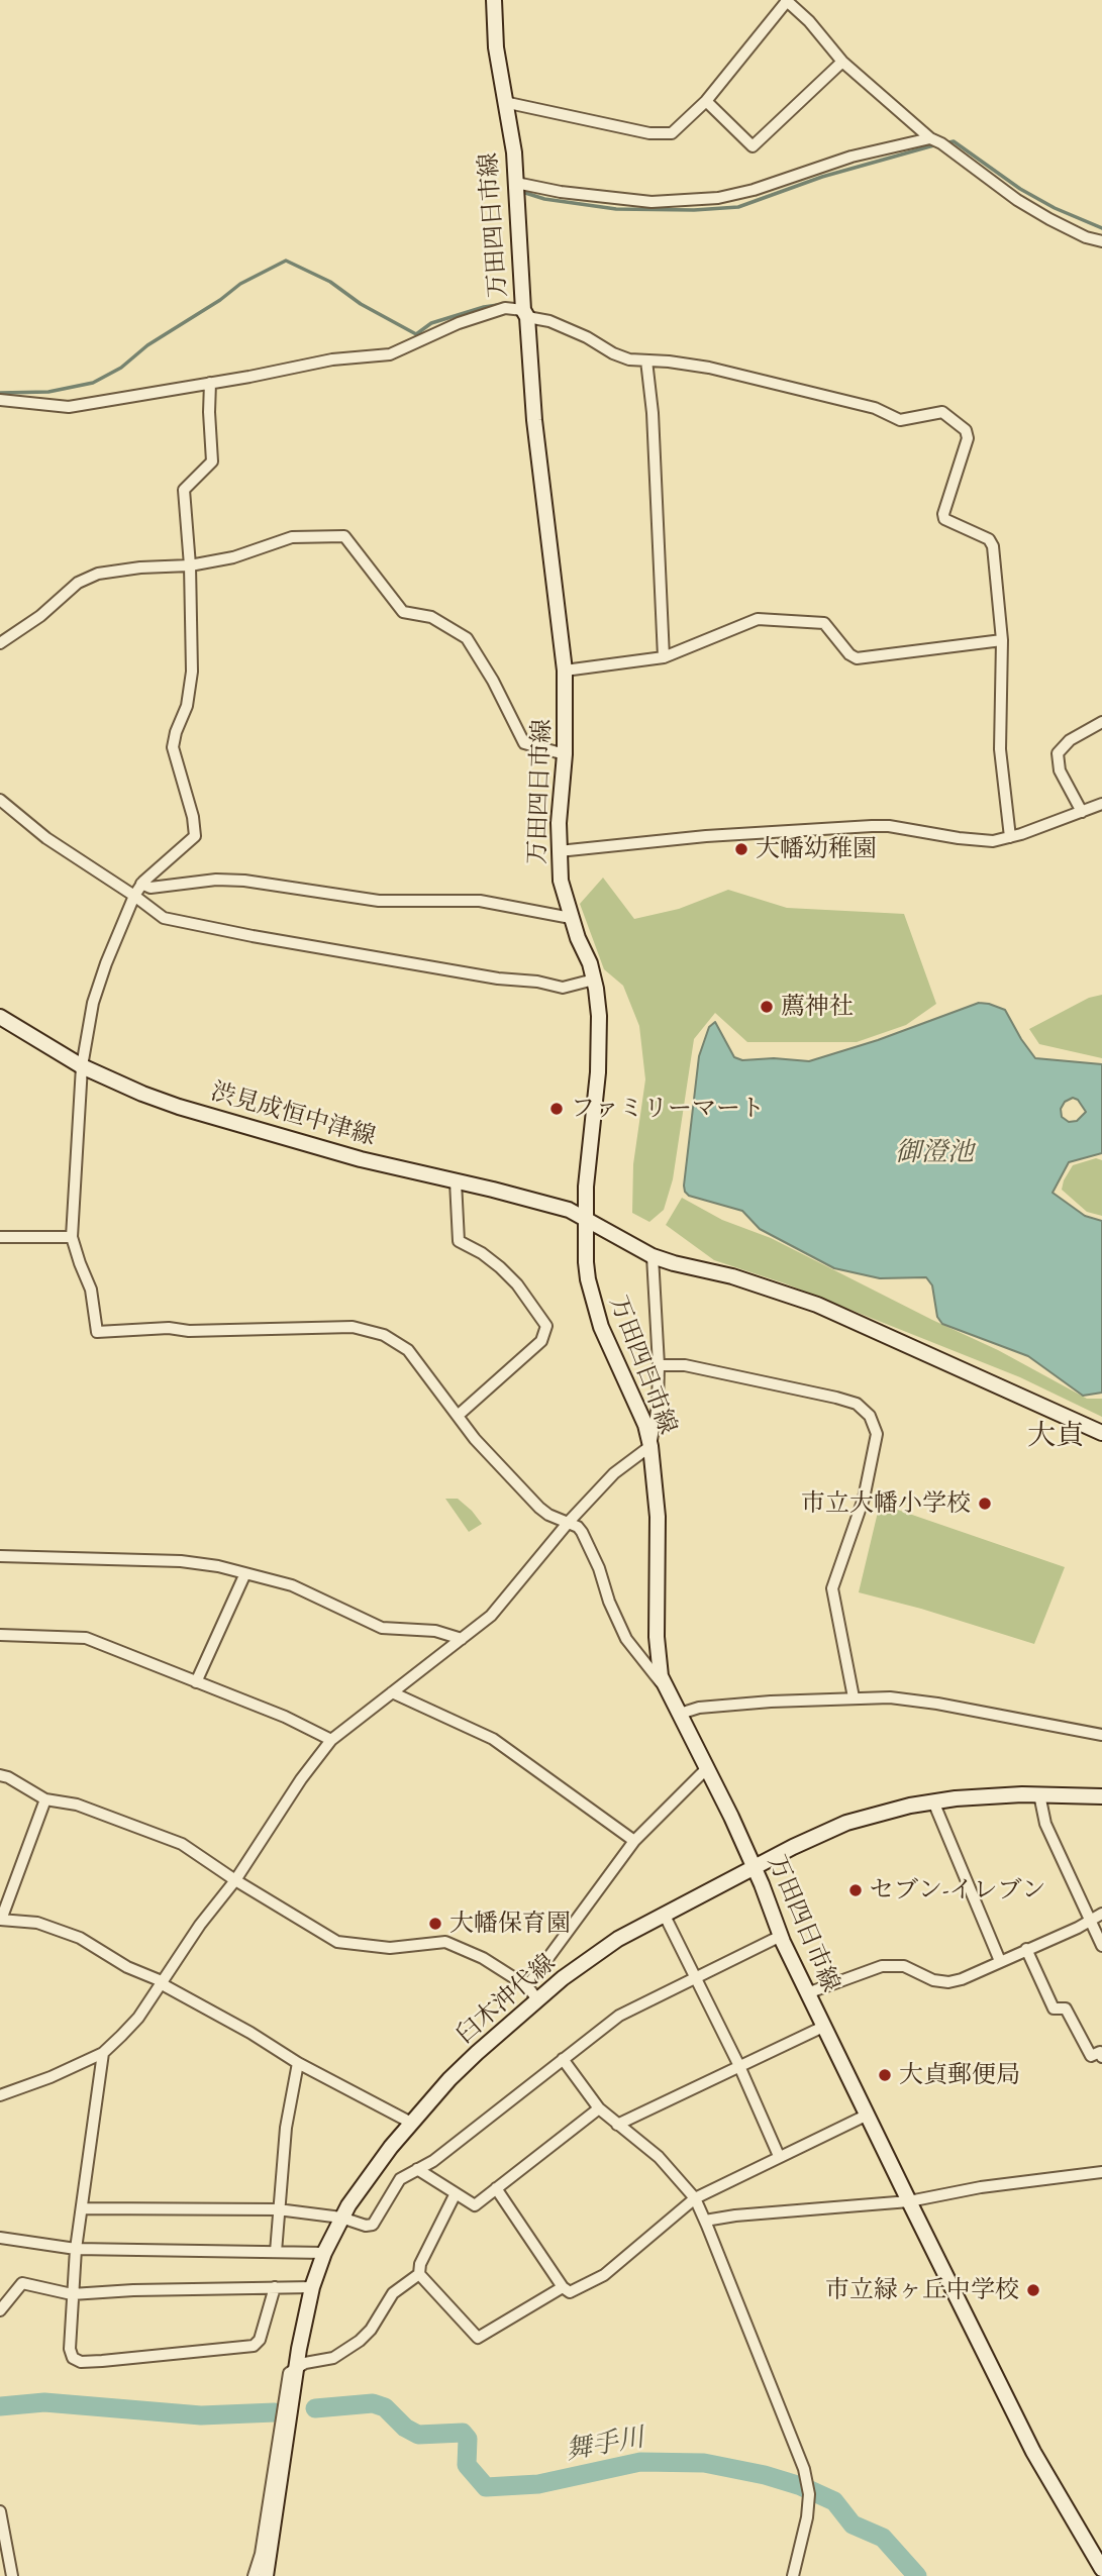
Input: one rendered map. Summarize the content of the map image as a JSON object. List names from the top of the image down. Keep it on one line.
{"streets":{"main road":["万田四日市線","渋見成恒中津線","臼木沖代線"]},"crossings":[["万田四日市線","渋見成恒中津線"],["万田四日市線","臼木沖代線"]],"districts":["大貞"],"water":["御澄池","舞手川"],"places":["大幡幼稚園","薦神社","ファミリーマート","市立大幡小学校","セブン-イレブン","大幡保育園","大貞郵便局","市立緑ヶ丘中学校"]}
